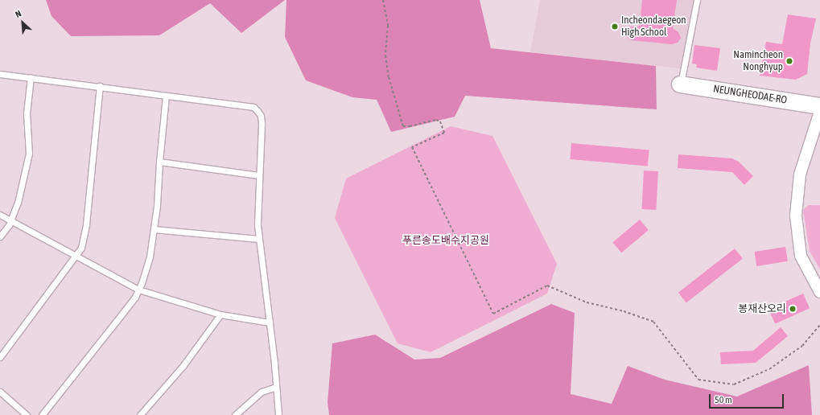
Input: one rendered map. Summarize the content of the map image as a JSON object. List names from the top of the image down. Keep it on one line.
{"streets":{"main road":["NEUNGHEODAE-RO"]},"parks":["푸른송도배수지공원"],"places":["Incheondaegeon High School","Namincheon Nonghyup","봉재산오리"],"scale_bar":"50 m","north":"top left"}
